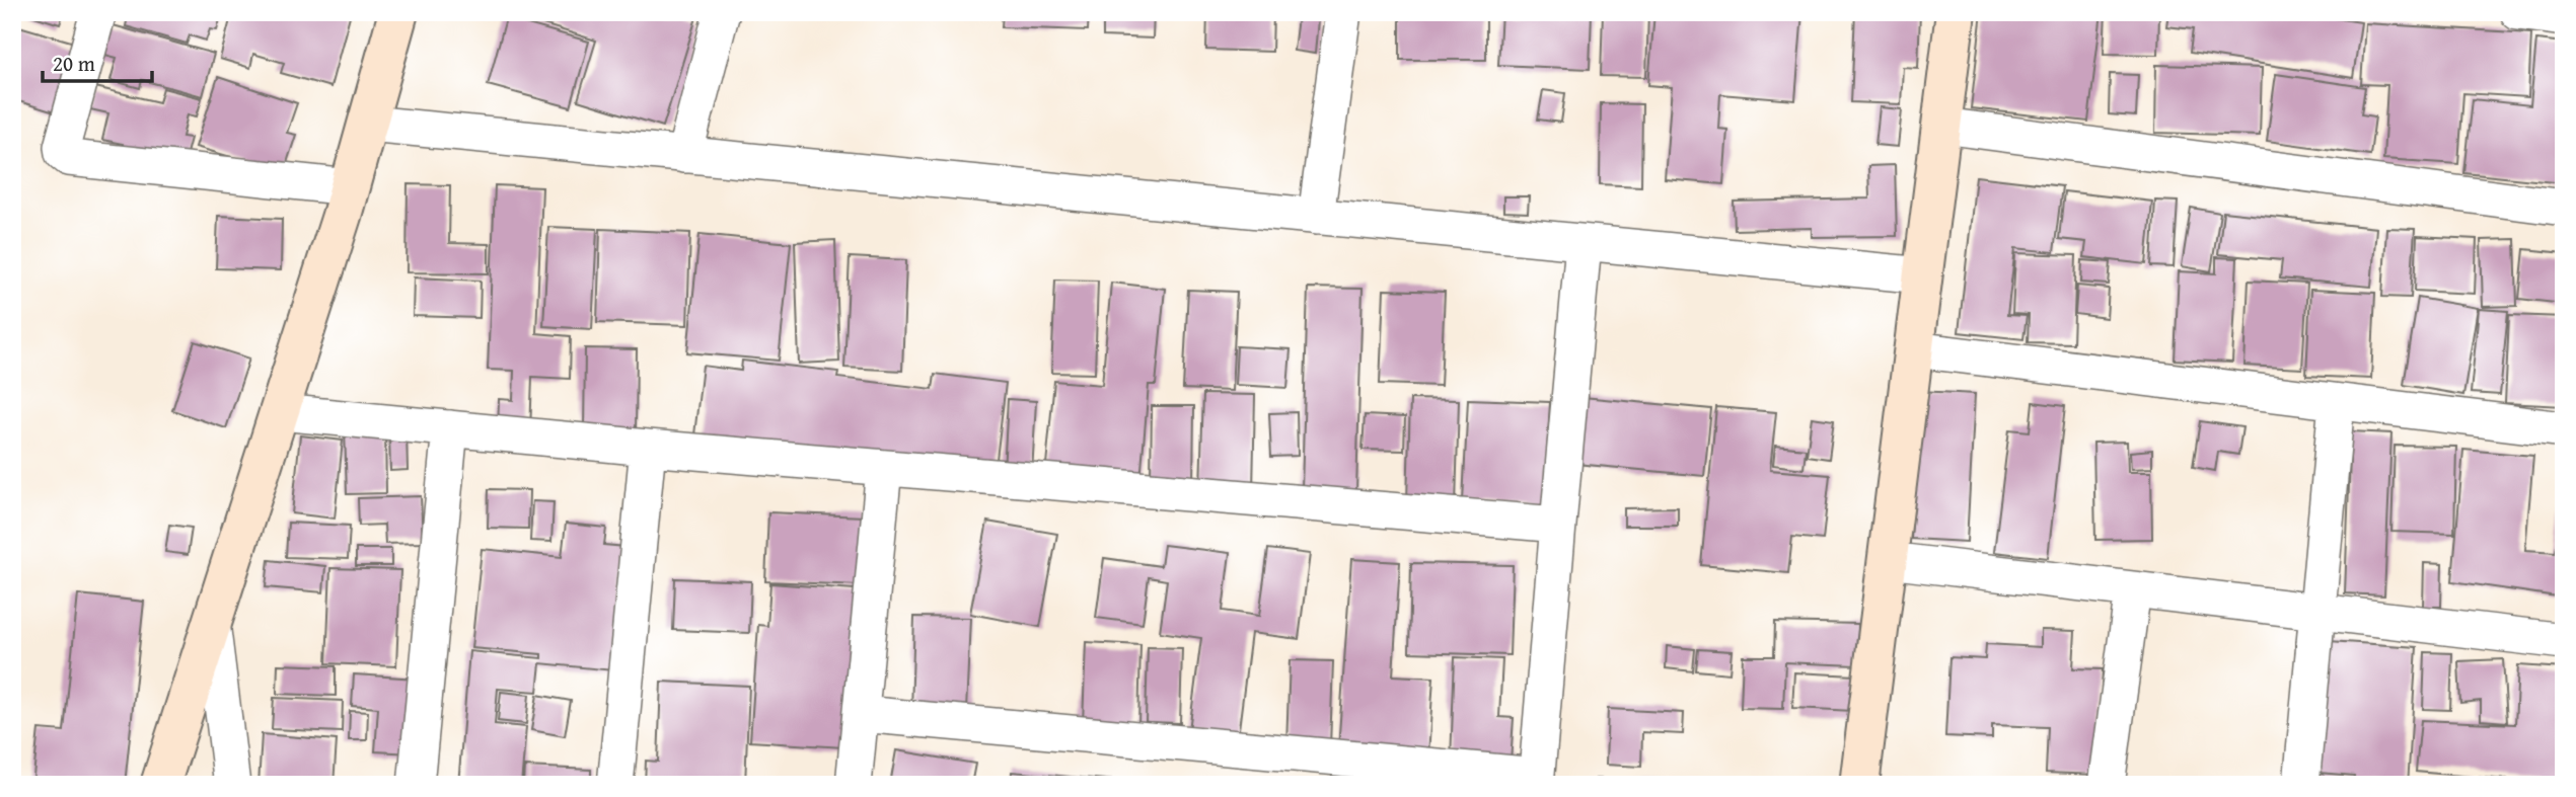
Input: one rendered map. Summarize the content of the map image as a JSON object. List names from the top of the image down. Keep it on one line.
{"scale_bar":"20 m"}
